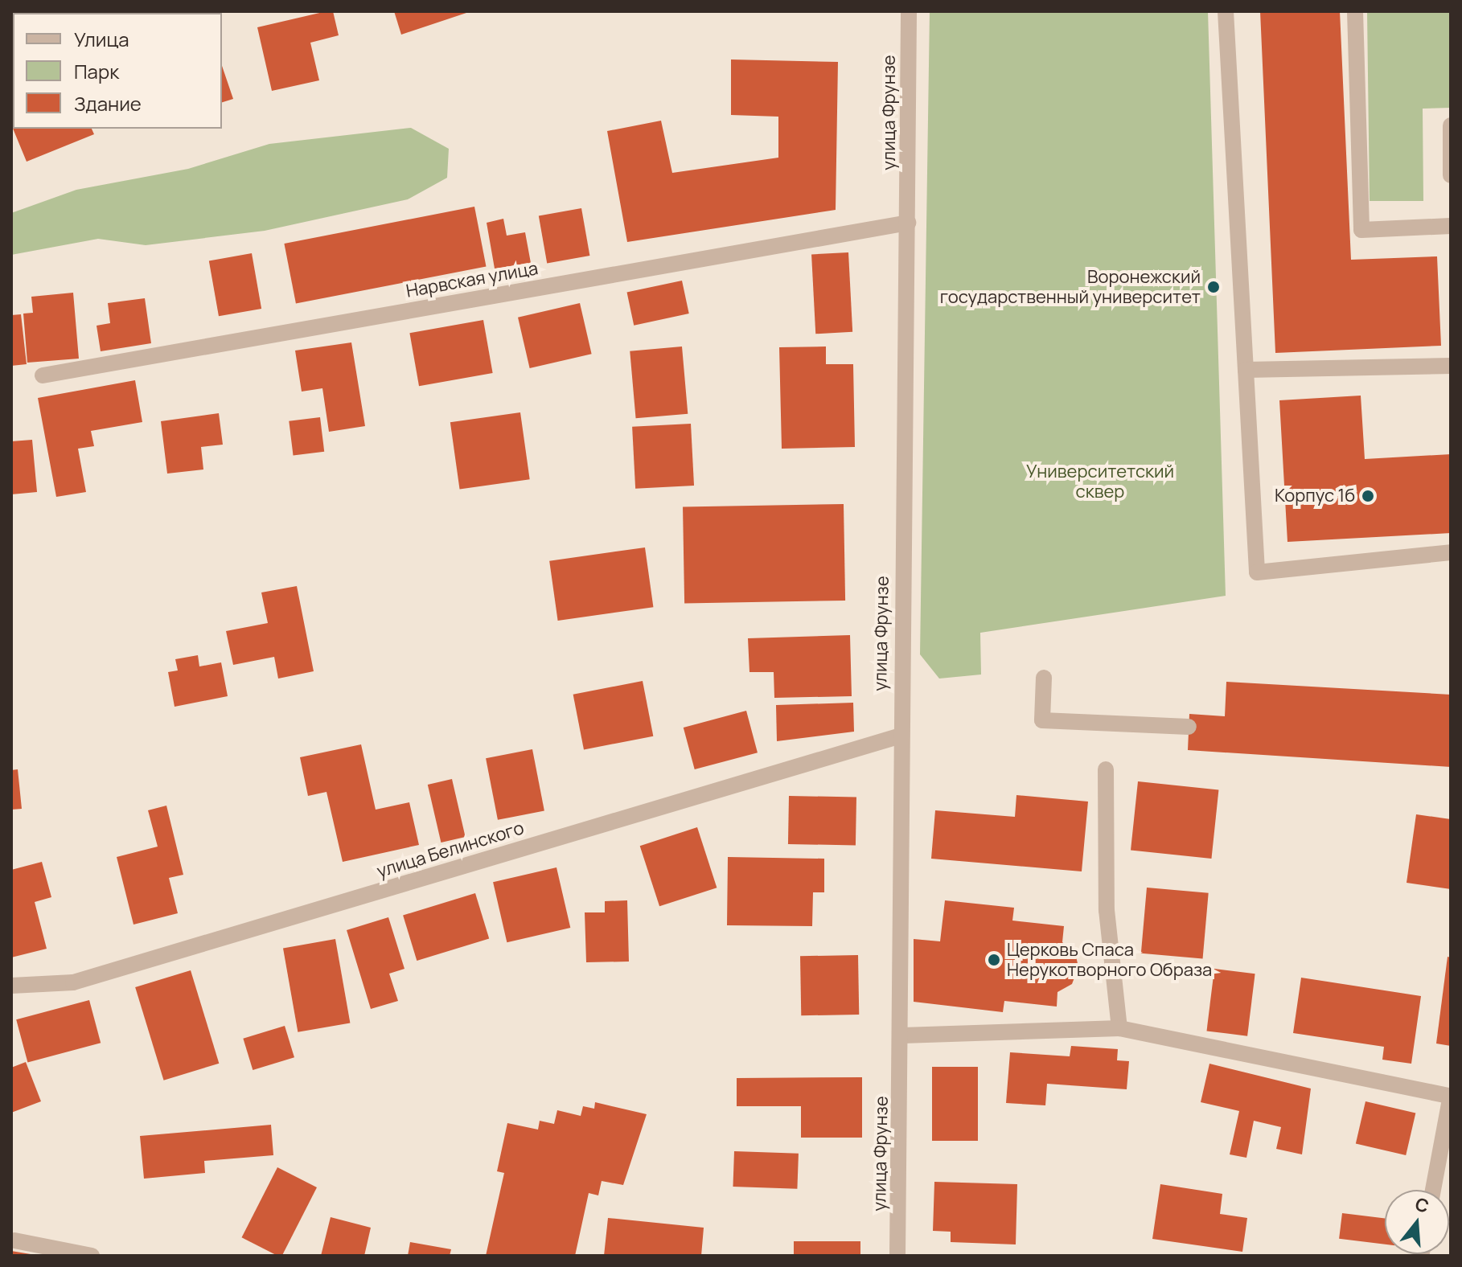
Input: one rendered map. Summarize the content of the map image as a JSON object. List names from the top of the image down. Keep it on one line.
{"streets":{"street":["улица Фрунзе","Нарвская улица","улица Белинского"]},"crossings":[["улица Фрунзе","Нарвская улица"],["улица Фрунзе","улица Белинского"]],"parks":["Университетский сквер"],"places":["Воронежский государственный университет","Корпус 1б","Церковь Спаса Нерукотворного Образа"],"legend":["Улица","Парк","Здание"],"north":"top"}
